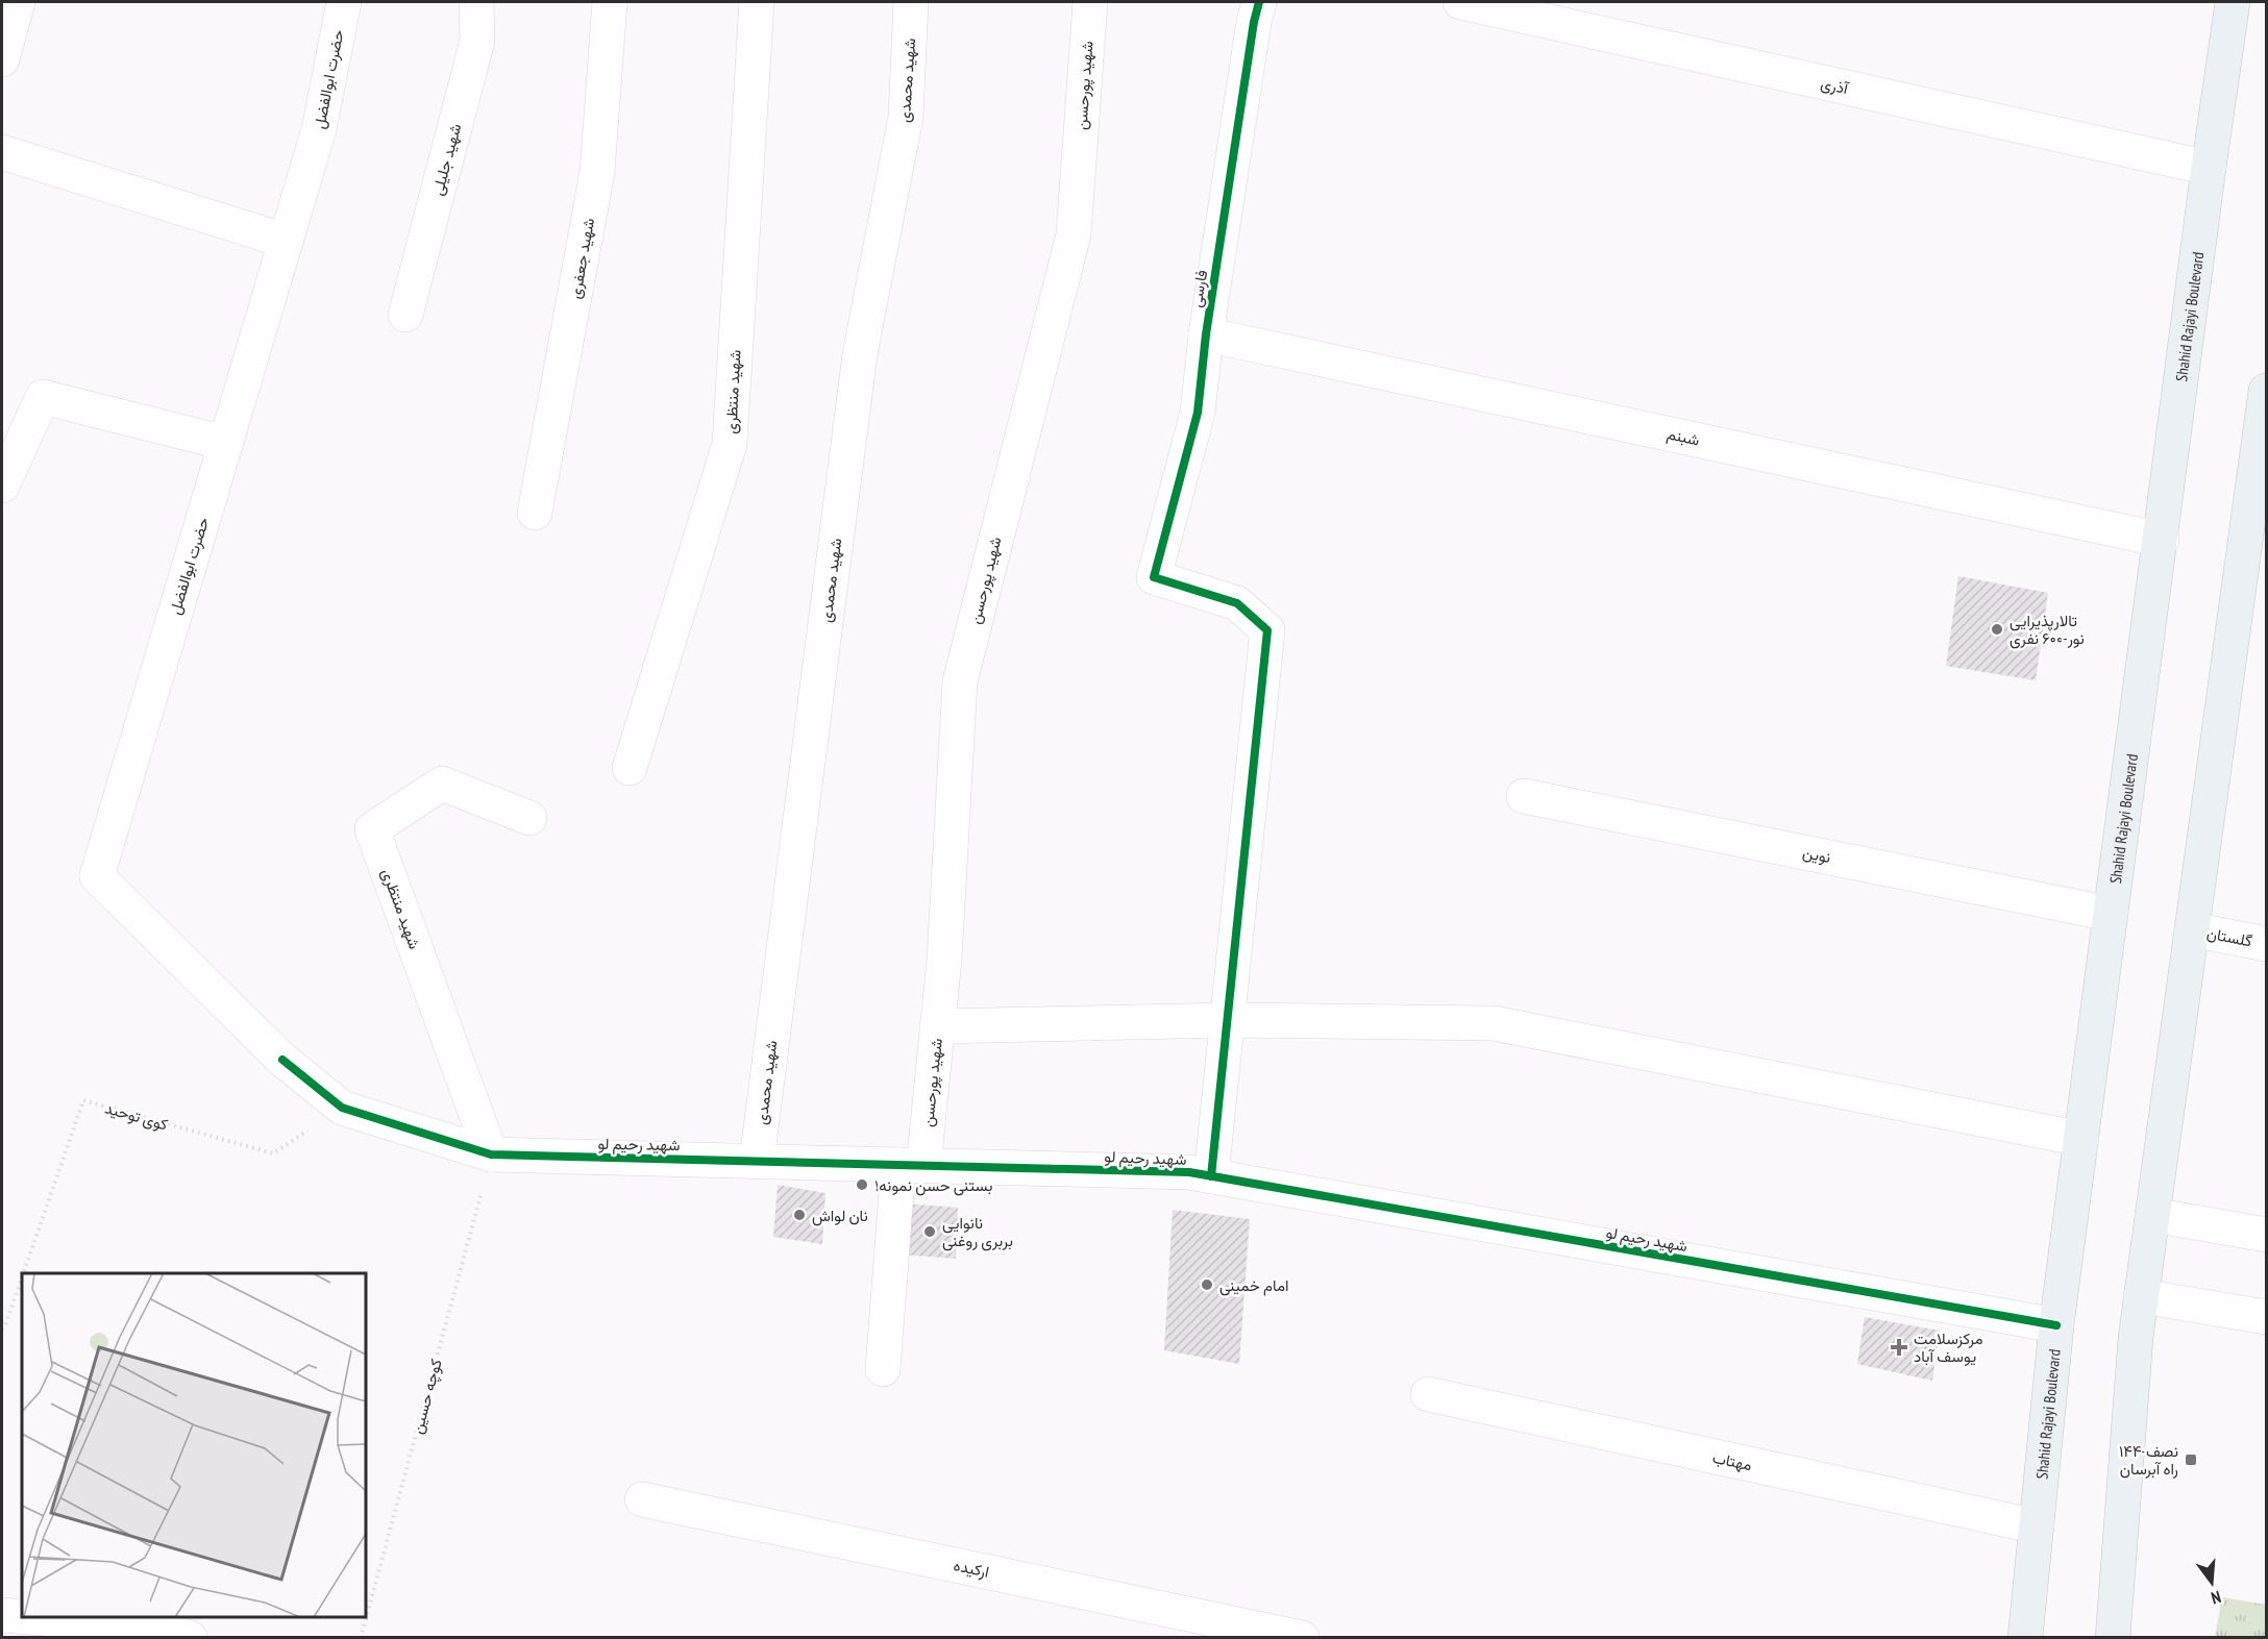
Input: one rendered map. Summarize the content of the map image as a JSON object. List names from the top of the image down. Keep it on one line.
{"streets":{"highway":["Shahid Rajayi Boulevard"],"street":["حضرت ابوالفضل","شهید محمدی","شهید پورحسن","آذری","شهید جلیلی","شهید جعفری","فارسی","شهید منتظری","شبنم","نوین","گلستان","شهید رحیم لو","مهتاب","ارکیده"],"path":["کوی توحید","کوچه حسین"]},"crossings":[["حضرت ابوالفضل","شهید رحیم لو"],["شهید محمدی","شهید رحیم لو"],["شهید پورحسن","شهید رحیم لو"],["آذری","Shahid Rajayi Boulevard"],["فارسی","شبنم"],["Shahid Rajayi Boulevard","شبنم"],["Shahid Rajayi Boulevard","نوین"],["Shahid Rajayi Boulevard","شهید رحیم لو"],["Shahid Rajayi Boulevard","مهتاب"],["شهید منتظری","شهید رحیم لو"],["شهید منتظری","کوچه حسین"],["کوی توحید","شهید رحیم لو"],["شهید رحیم لو","کوچه حسین"]],"places":{"other":["تالارپذیرایی نور-۶۰۰ نفری","بستنی حسن نمونه۱","نان لواش","نانوایی بربری روغنی","امام خمینی"],"health":["مرکزسلامت یوسف آباد"],"transit":["۱۴۴-نصف راه آبرسان"]},"north":"bottom"}
